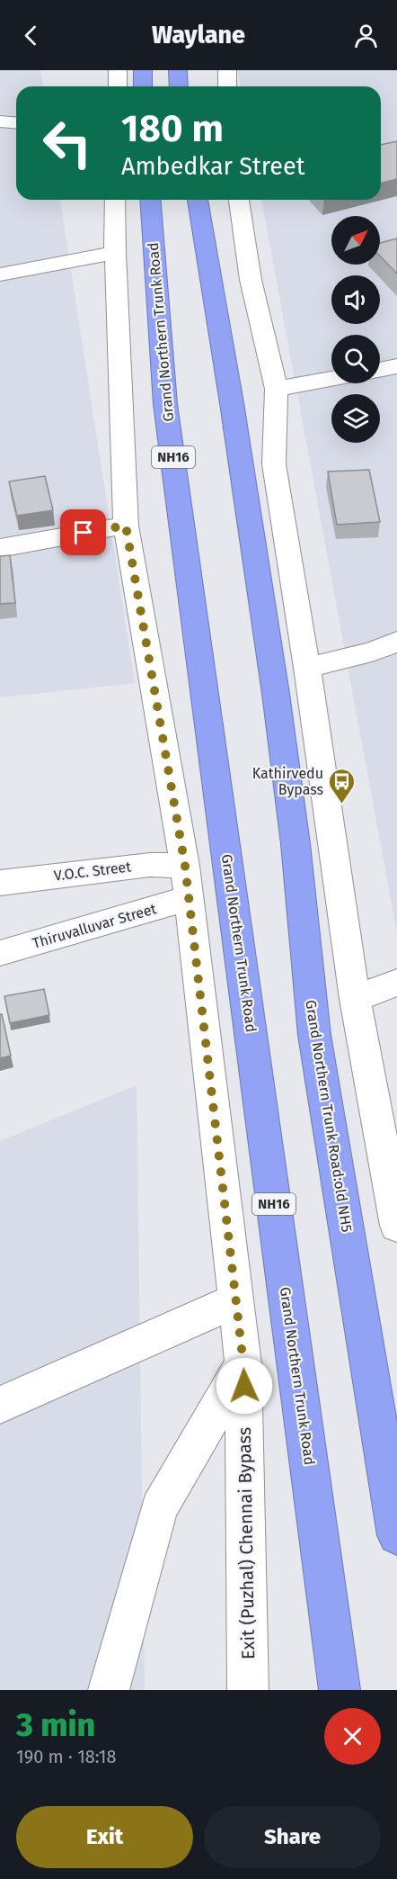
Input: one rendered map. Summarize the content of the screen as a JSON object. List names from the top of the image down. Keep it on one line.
{"streets":{"highway":["Grand Northern Trunk Road","NH16","Grand Northern Trunk Road:old NH5"],"street":["V.O.C. Street","Thiruvalluvar Street","Exit (Puzhal) Chennai Bypass"]},"crossings":[["V.O.C. Street","Exit (Puzhal) Chennai Bypass"],["Thiruvalluvar Street","Exit (Puzhal) Chennai Bypass"]],"places":{"bus stop":["Kathirvedu Bypass"]},"north":"top right","page":{"header":"Waylane","turn":["180 m","Ambedkar Street"],"heading":["3 min","190 m · 18:18"],"buttons":["Exit","Share"]}}
